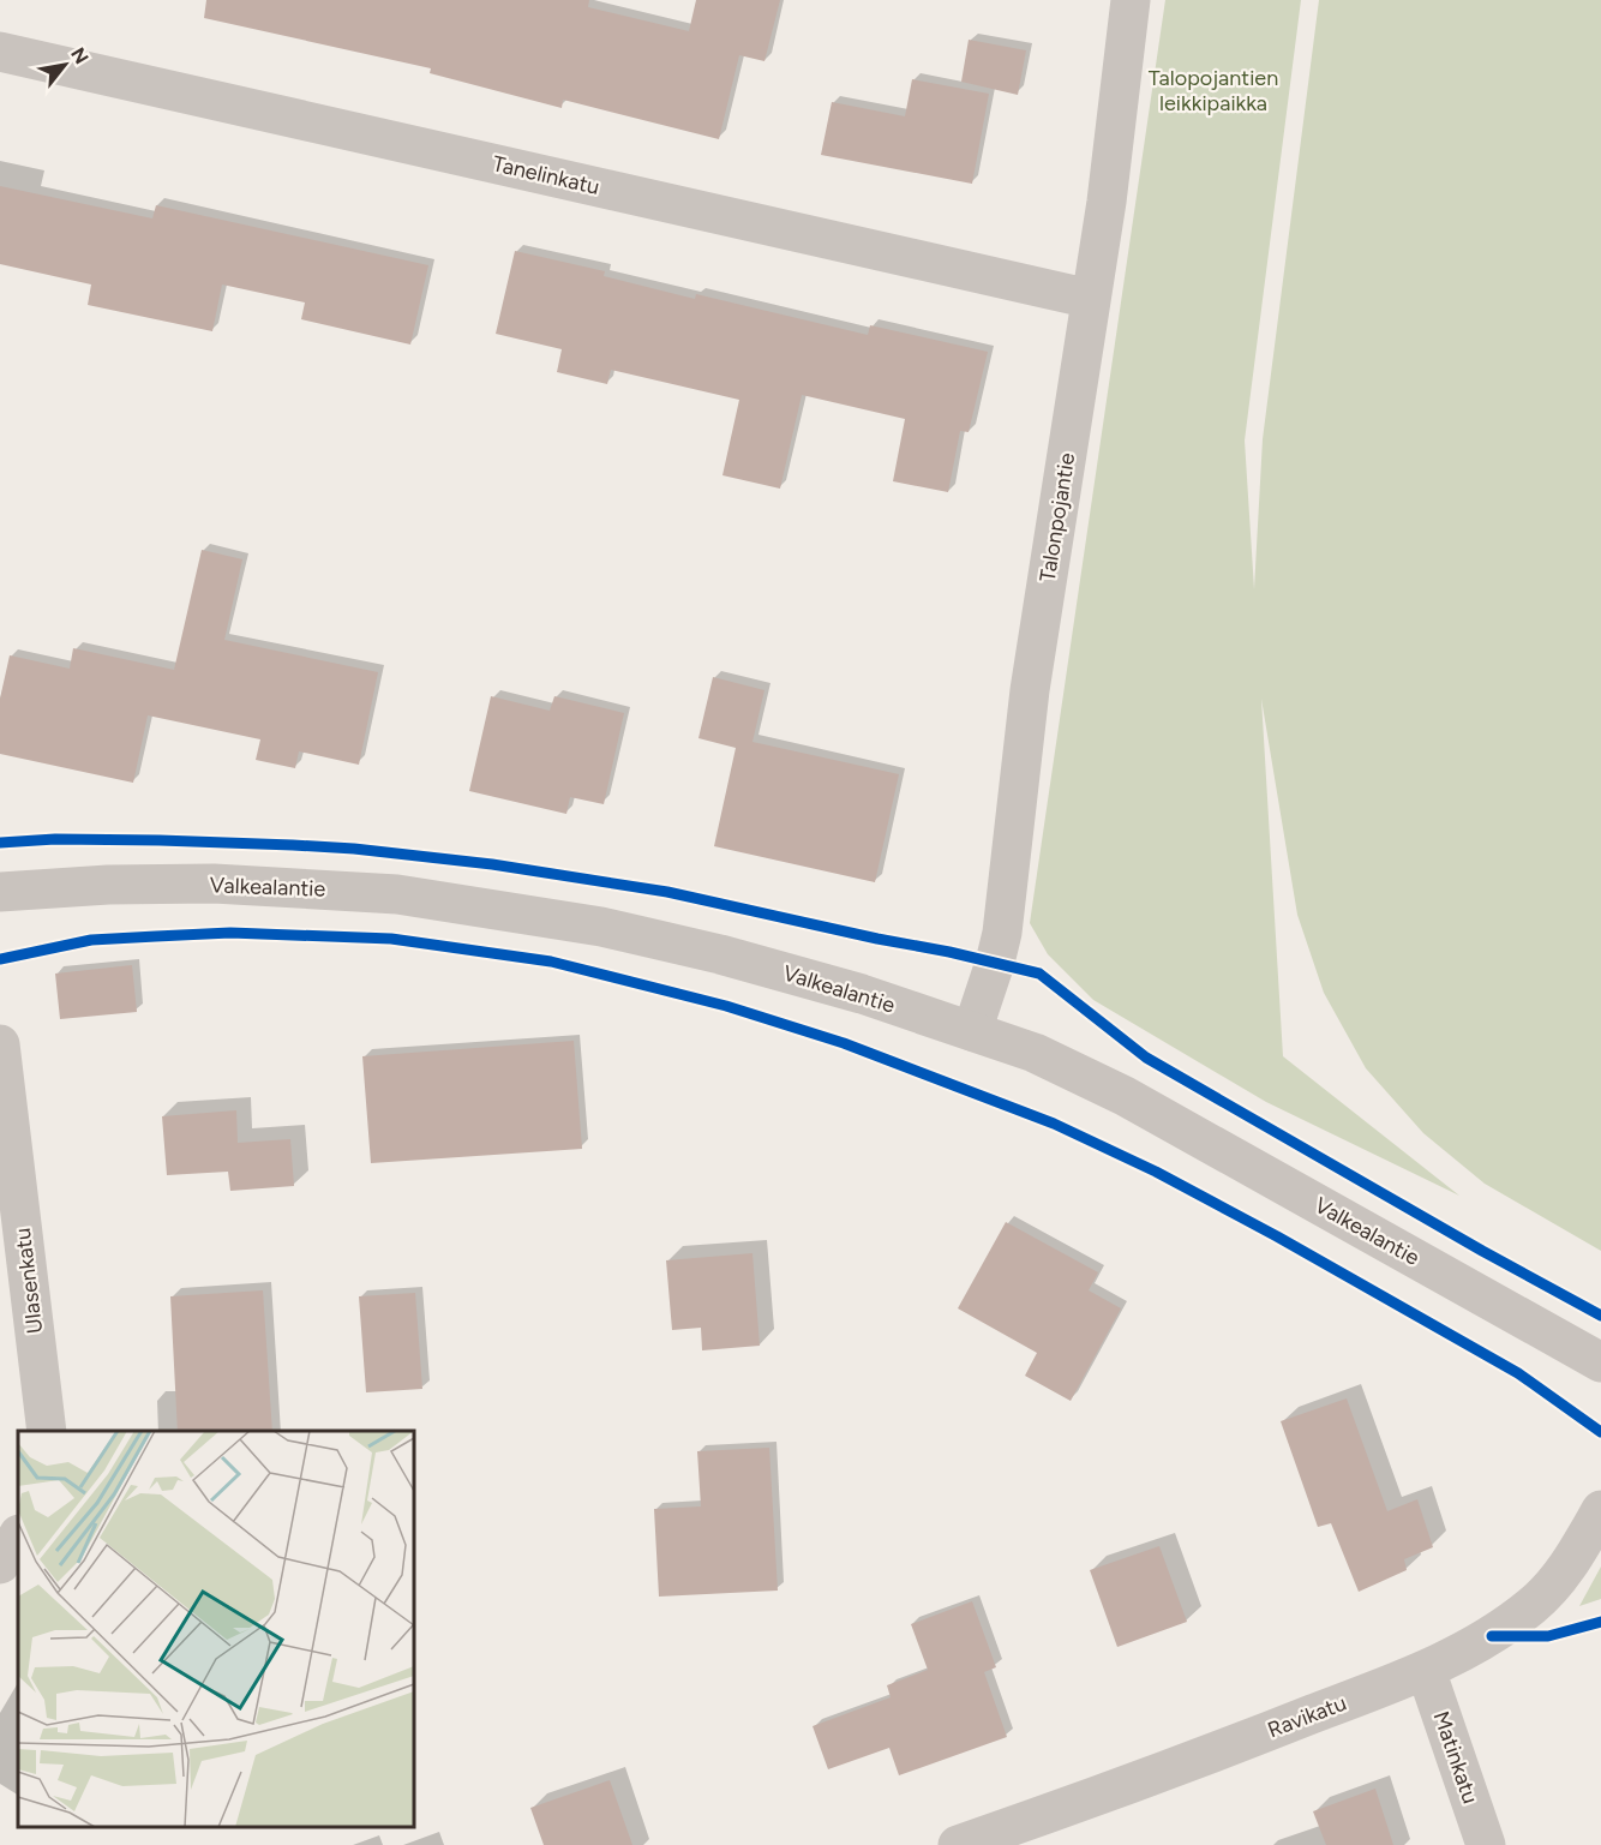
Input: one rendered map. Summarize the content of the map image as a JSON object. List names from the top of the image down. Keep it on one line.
{"streets":{"street":["Tanelinkatu","Talonpojantie","Valkealantie","Ulasenkatu","Ravikatu","Matinkatu"]},"crossings":[["Tanelinkatu","Talonpojantie"],["Talonpojantie","Valkealantie"],["Ravikatu","Matinkatu"]],"parks":["Talopojantien leikkipaikka"],"north":"top right"}
